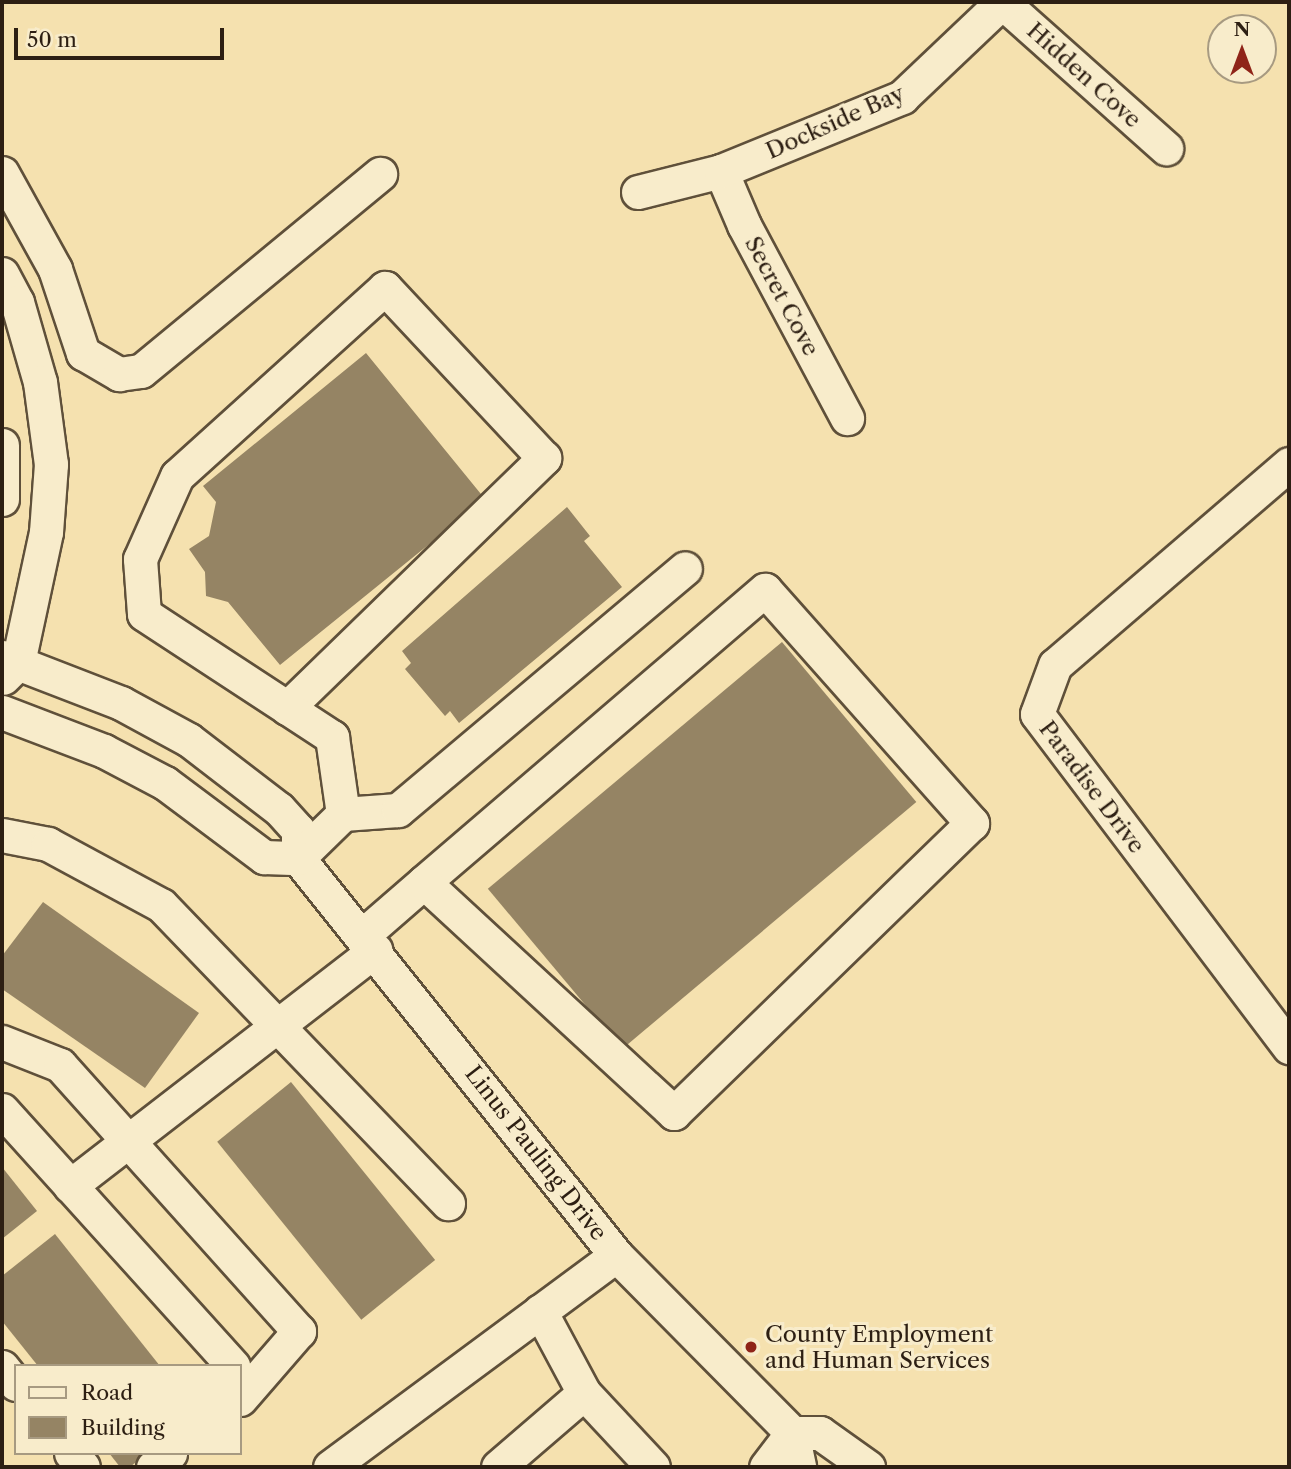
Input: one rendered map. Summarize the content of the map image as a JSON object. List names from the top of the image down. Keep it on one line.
{"streets":{"street":["Hidden Cove","Dockside Bay","Secret Cove","Paradise Drive","Linus Pauling Drive"]},"crossings":[["Hidden Cove","Dockside Bay"],["Dockside Bay","Secret Cove"]],"places":["County Employment and Human Services"],"legend":["Road","Building"],"scale_bar":"50 m","north":"top"}
